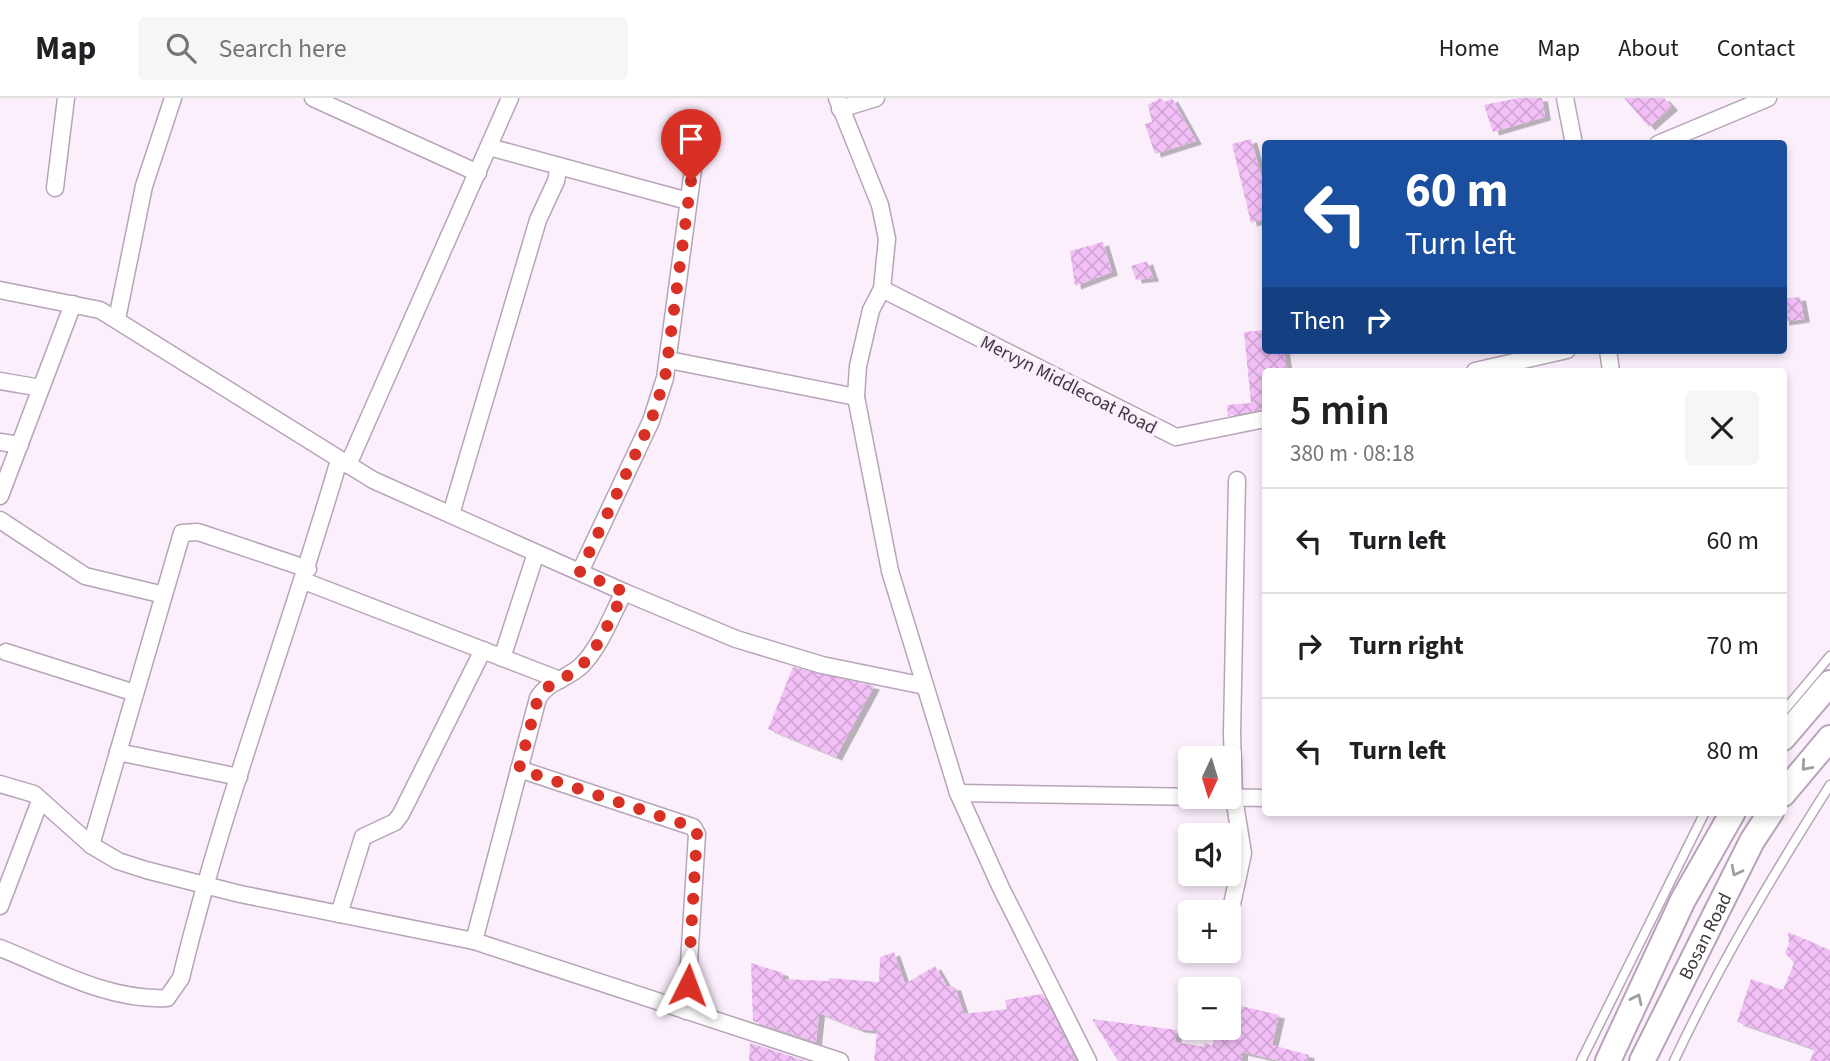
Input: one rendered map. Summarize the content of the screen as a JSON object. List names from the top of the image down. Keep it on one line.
{"streets":{"main road":["Bosan Road"],"street":["Mervyn Middlecoat Road"]},"north":"bottom","page":{"header":"Map","search":"Search here","nav":["Home","Map","About","Contact"],"turn":["60 m","Turn left"],"then":"Then","heading":["5 min","380 m · 08:18"],"list":[{"name":"Turn left","value":"60 m"},{"name":"Turn right","value":"70 m"},{"name":"Turn left","value":"80 m"}],"map_buttons":["+","−"]}}
